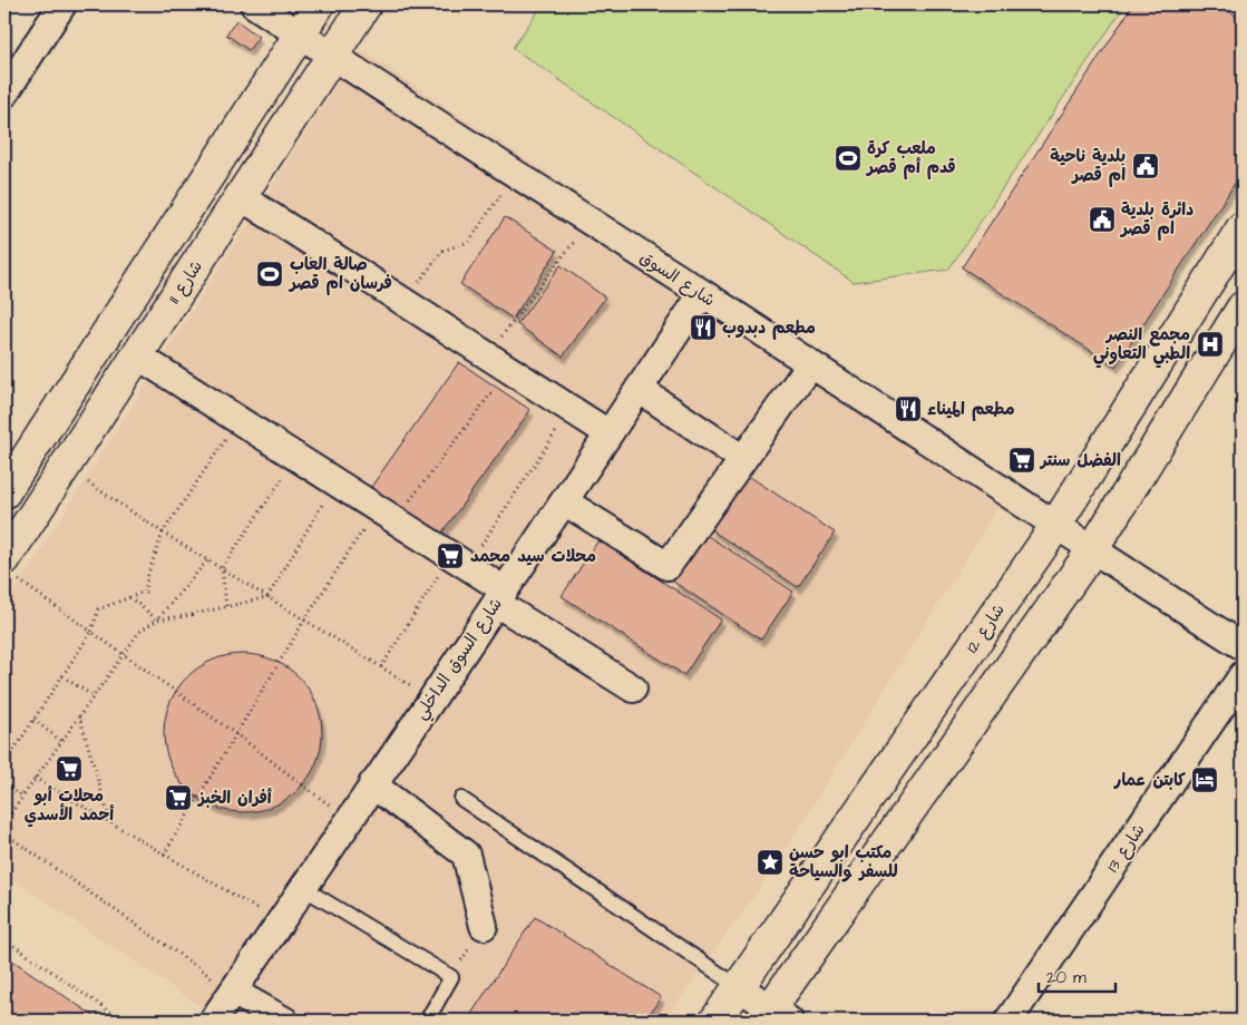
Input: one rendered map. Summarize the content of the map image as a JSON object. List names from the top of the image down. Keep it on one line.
{"streets":{"street":["شارع السوق","شارع 11","شارع 12","شارع السوق الداخلي","شارع 13"]},"crossings":[["شارع السوق","شارع 11"],["شارع السوق","شارع 12"],["شارع السوق","شارع السوق الداخلي"]],"places":{"sports":["ملعب كرة قدم أم قصر","صالة العاب فرسان ام قصر"],"public building":["بلدية ناحية ام قصر","دائرة بلدية ام قصر"],"restaurant":["مطعم دبدوب","مطعم الميناء"],"hospital":["مجمع النصر الطبي التعاوني"],"supermarket":["الفضل سنتر","محلات سيد محمد","محلات أبو أحمد الأسدي","أفران الخبز"],"hotel":["كابتن عمار"],"place":["مكتب ابو حسن للسفر والسياحة"]},"scale_bar":"20 m"}
